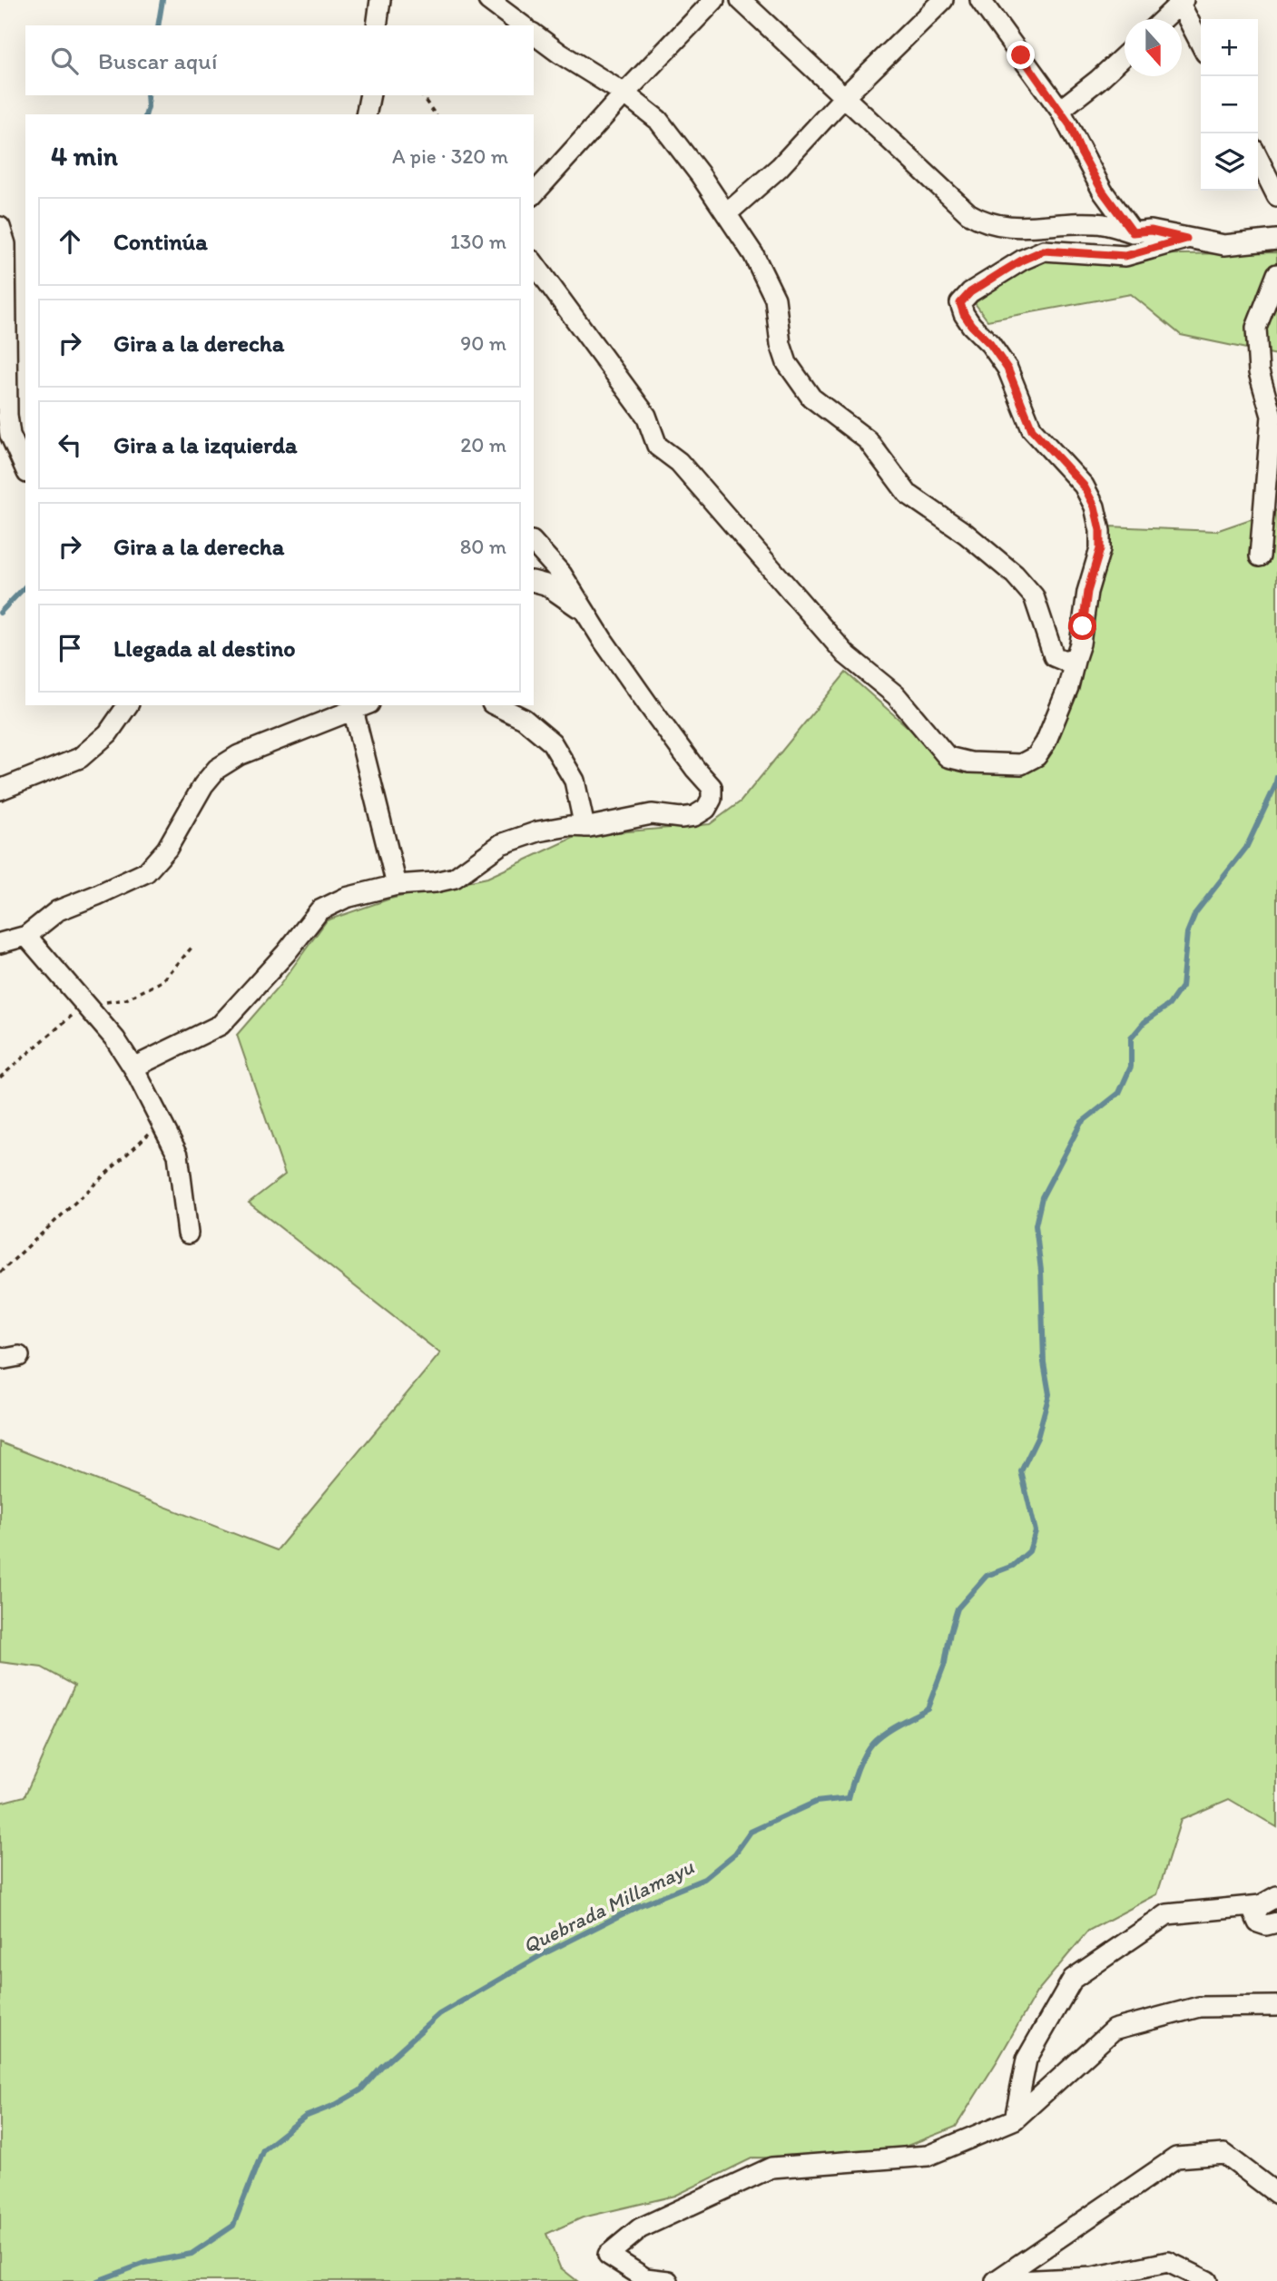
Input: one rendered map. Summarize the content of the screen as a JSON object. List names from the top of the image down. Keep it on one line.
{"water":["Quebrada Millamayu"],"north":"bottom","page":{"map_buttons":["+","−"],"search":"Buscar aquí","heading":["4 min","A pie · 320 m"],"list":[["Continúa","130 m"],["Gira a la derecha","90 m"],["Gira a la izquierda","20 m"],["Gira a la derecha","80 m"],"Llegada al destino"]}}
